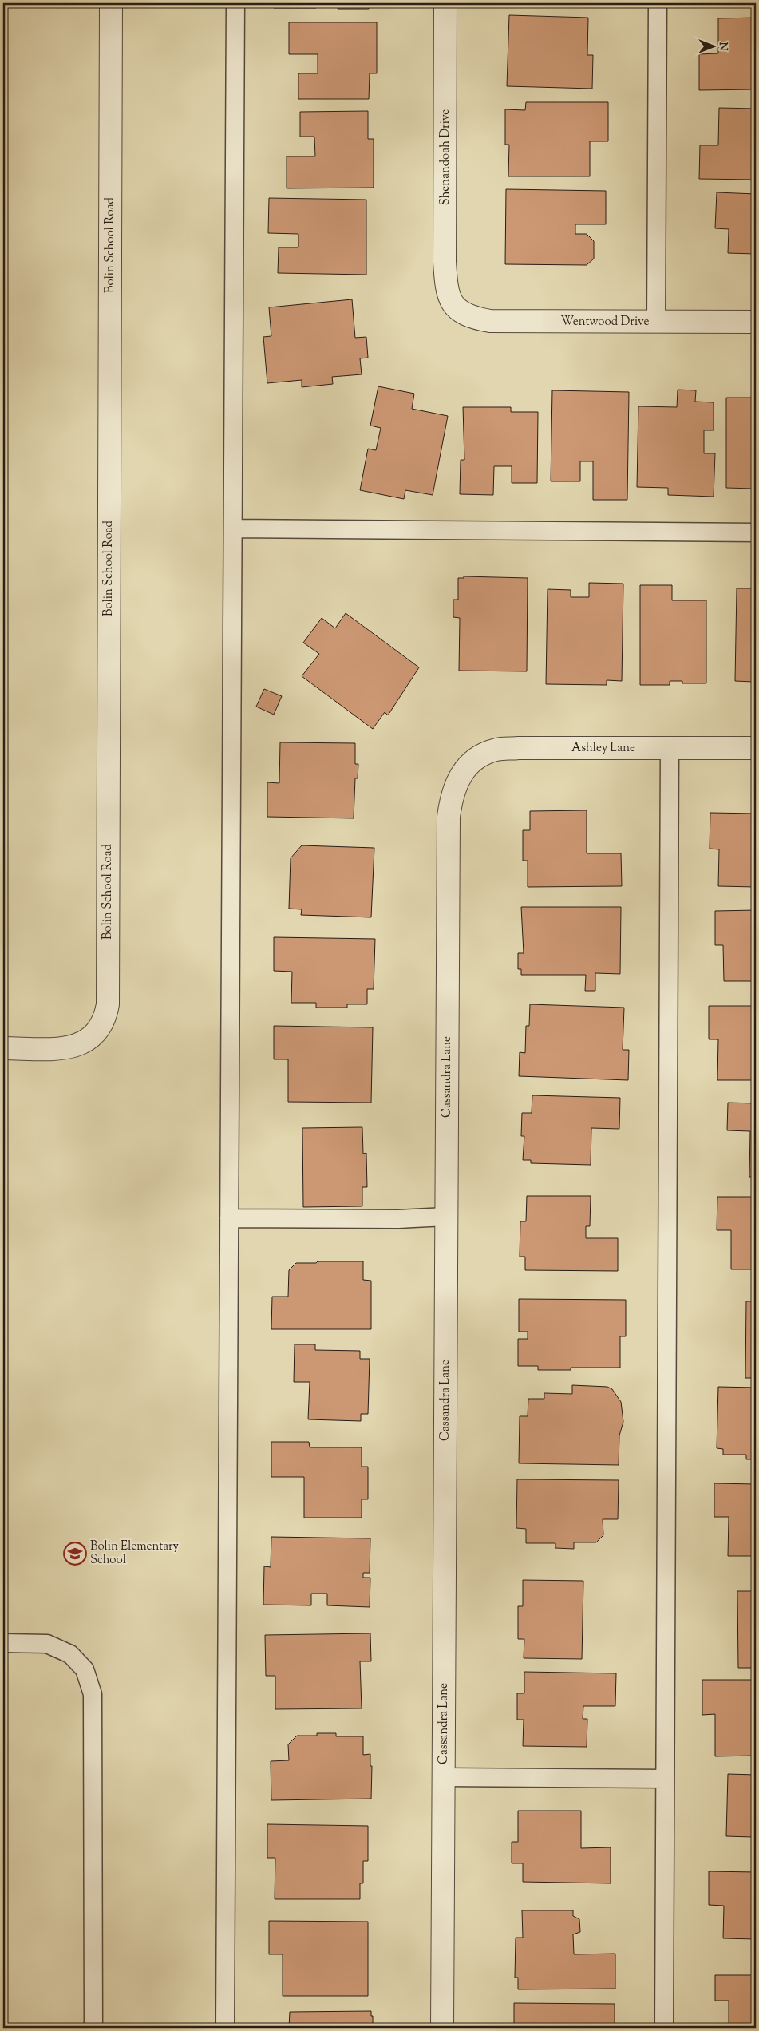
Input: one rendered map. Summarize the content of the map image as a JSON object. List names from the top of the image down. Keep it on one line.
{"streets":{"street":["Shenandoah Drive","Bolin School Road","Wentwood Drive","Ashley Lane","Cassandra Lane"]},"crossings":[["Shenandoah Drive","Wentwood Drive"],["Ashley Lane","Cassandra Lane"]],"places":{"school or university":["Bolin Elementary School"]},"north":"right"}
